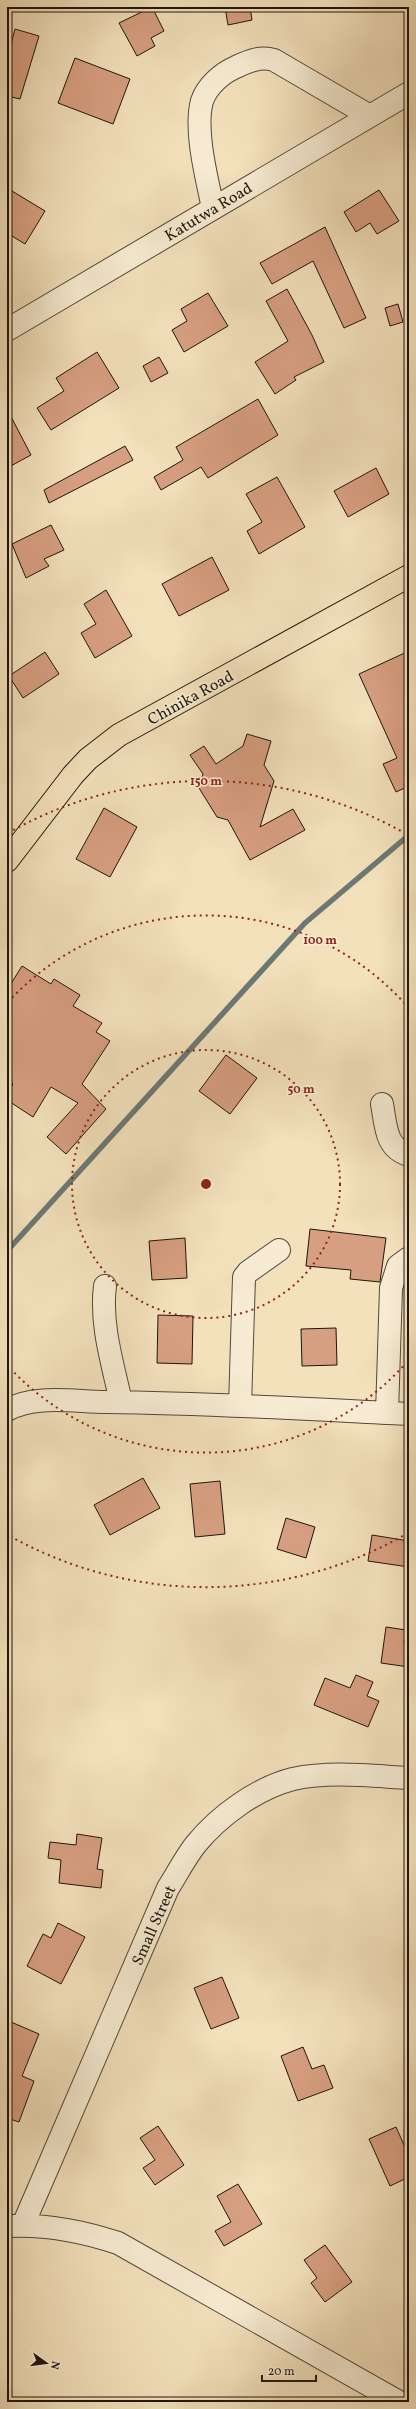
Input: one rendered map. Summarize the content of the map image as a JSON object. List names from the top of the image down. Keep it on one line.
{"streets":{"main road":["Chinika Road"],"street":["Katutwa Road","Small Street"]},"scale_bar":"20 m","north":"right","rings":["150 m","100 m","50 m"]}
